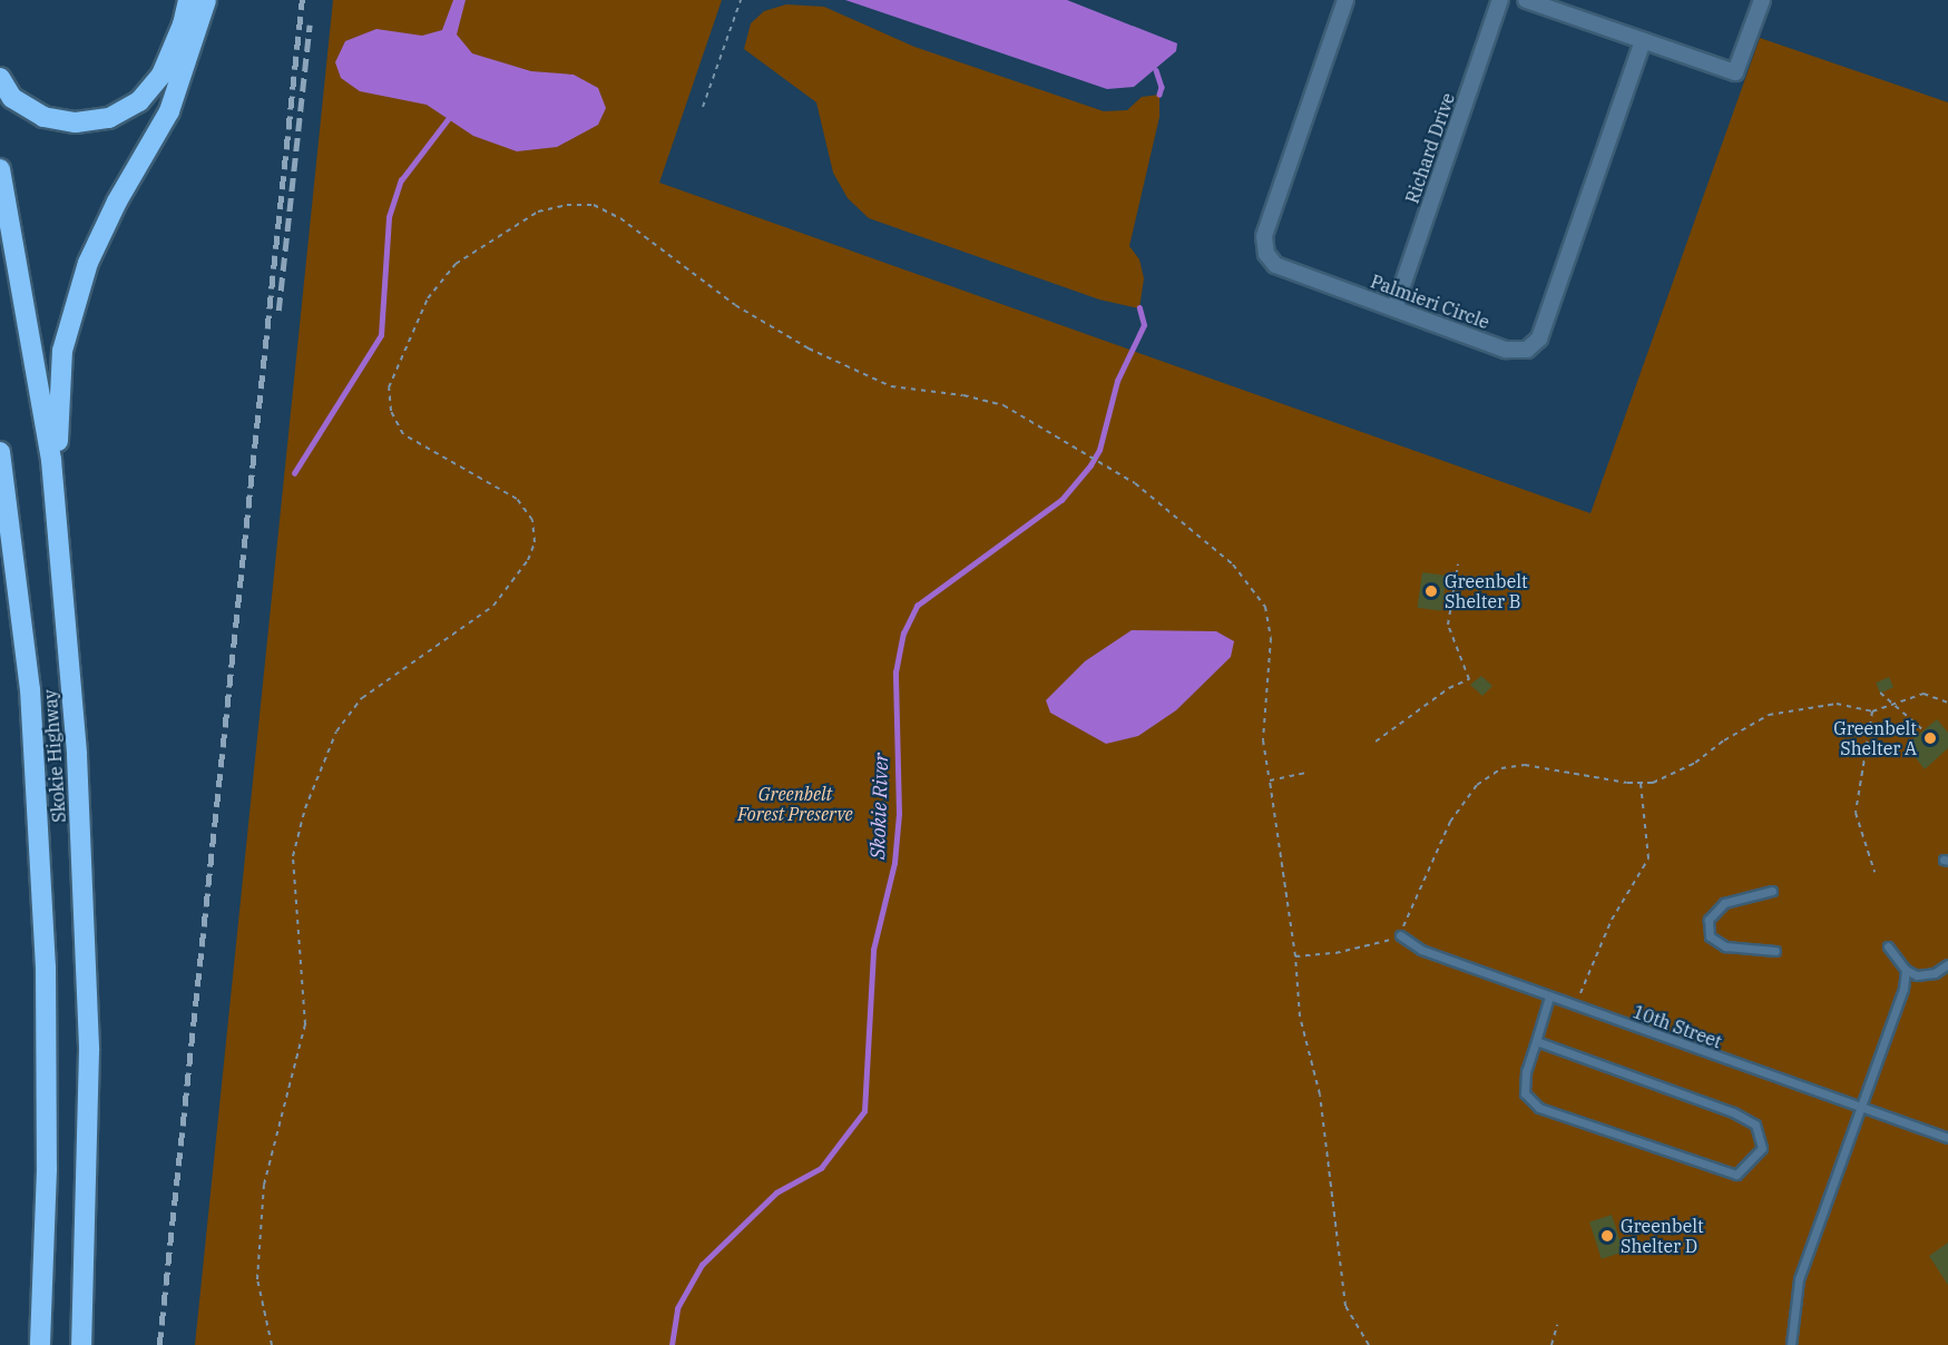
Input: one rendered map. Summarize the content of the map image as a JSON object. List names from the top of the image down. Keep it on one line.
{"streets":{"highway":["Skokie Highway"],"street":["Richard Drive","Palmieri Circle"],"lane":["10th Street"]},"crossings":[["Richard Drive","Palmieri Circle"]],"water":["Skokie River"],"parks":["Greenbelt Forest Preserve"],"places":["Greenbelt Shelter B","Greenbelt Shelter A","Greenbelt Shelter D"]}
